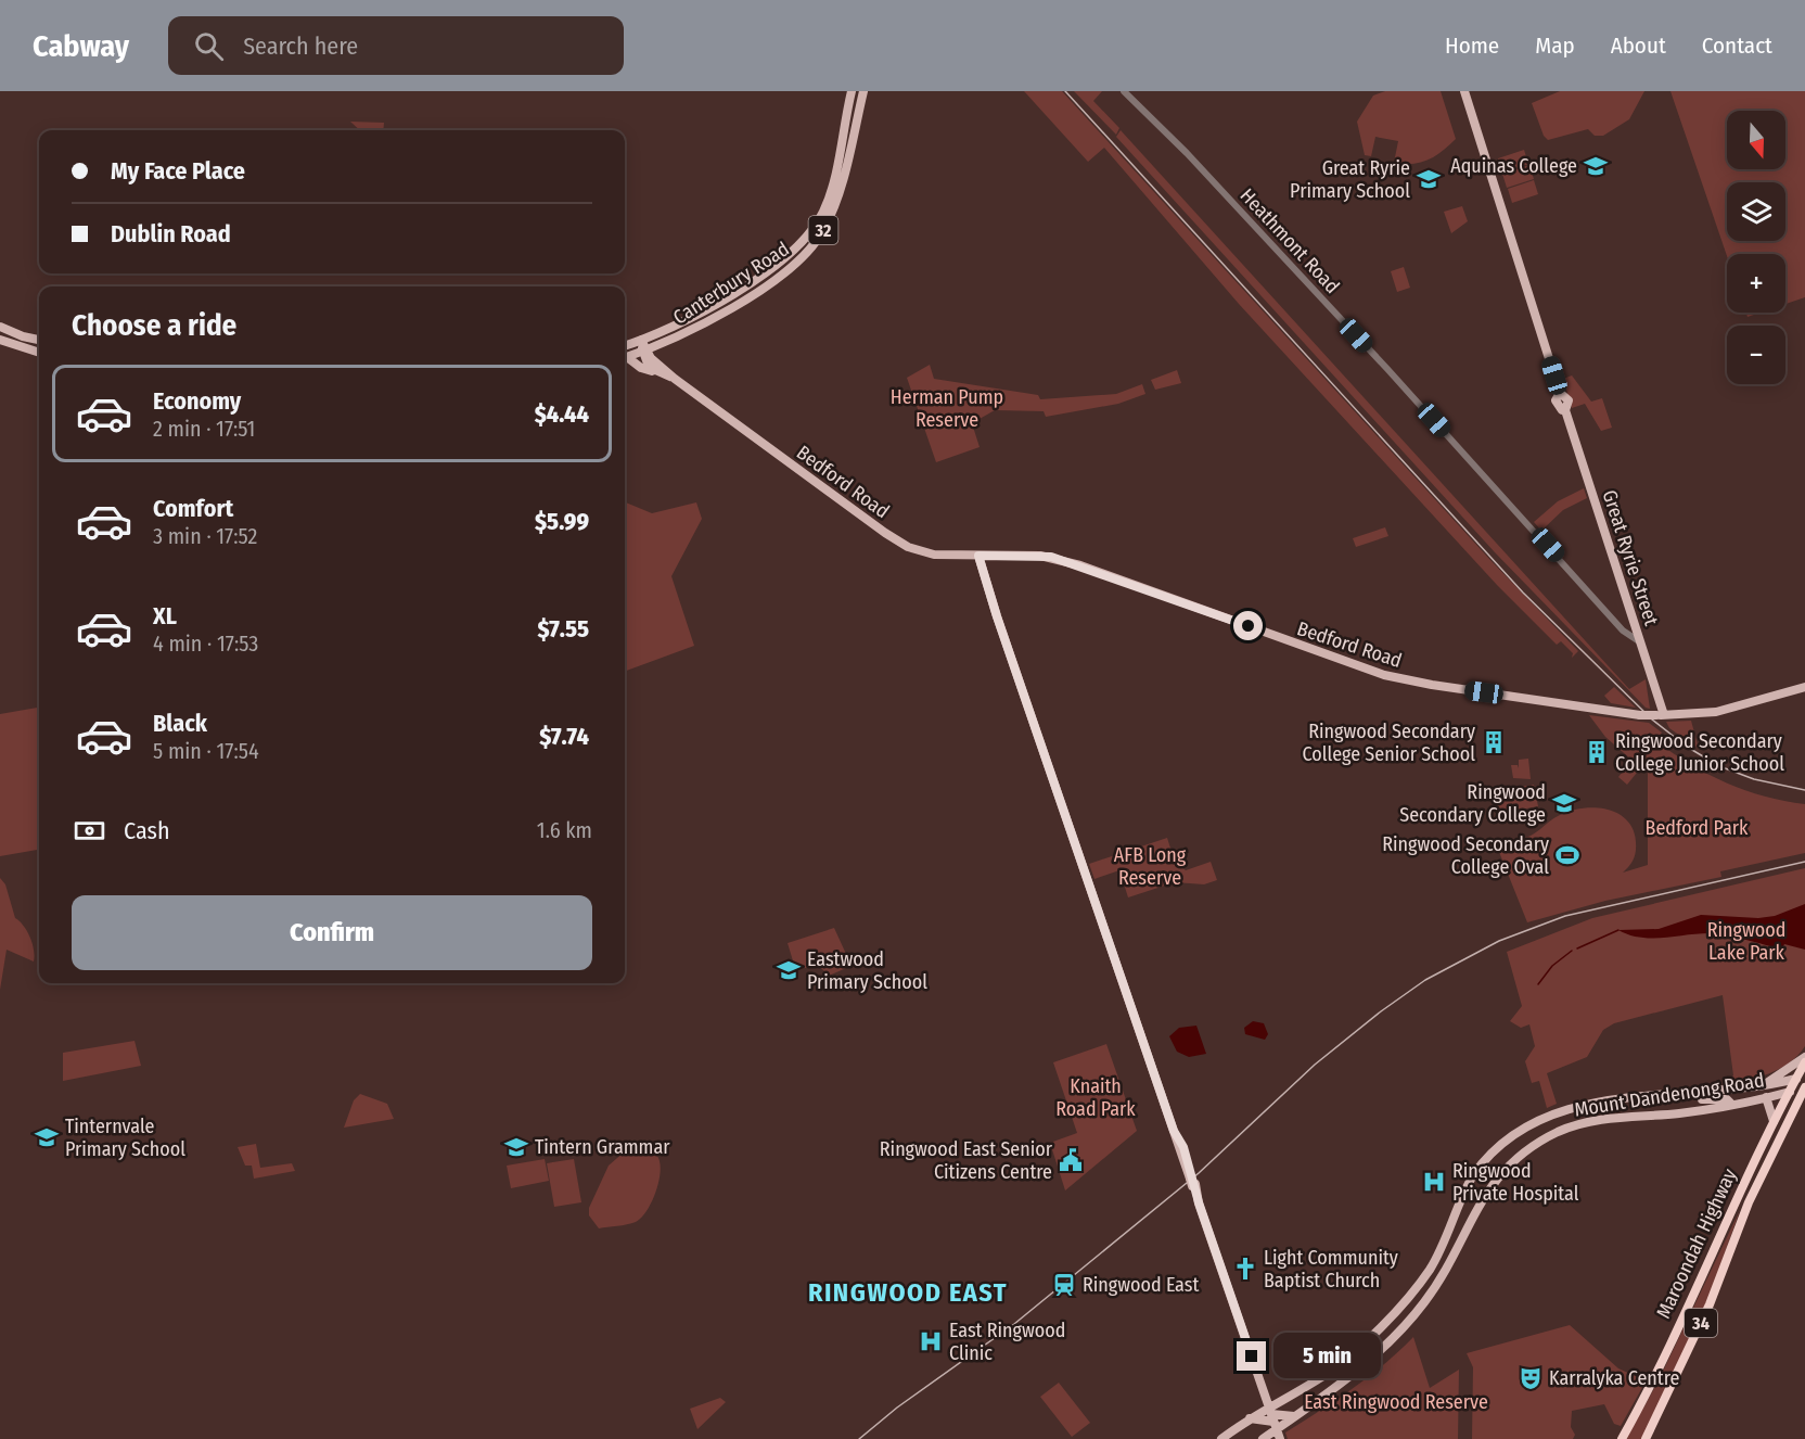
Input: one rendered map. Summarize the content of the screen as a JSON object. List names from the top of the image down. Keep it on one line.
{"streets":{"highway":["Maroondah Highway","34"],"main road":["32","Canterbury Road","Bedford Road","Great Ryrie Street","Mount Dandenong Road"],"street":["Heathmont Road"]},"crossings":[["Heathmont Road","Great Ryrie Street"],["Canterbury Road","Bedford Road"],["Bedford Road","Great Ryrie Street"],["Mount Dandenong Road","Maroondah Highway"]],"districts":["RINGWOOD EAST"],"parks":["Herman Pump Reserve","Bedford Park","AFB Long Reserve","Ringwood Lake Park","Knaith Road Park","East Ringwood Reserve"],"places":{"school or university":["Aquinas College","Great Ryrie Primary School","Ringwood Secondary College","Eastwood Primary School","Tinternvale Primary School","Tintern Grammar"],"building":["Ringwood Secondary College Senior School","Ringwood Secondary College Junior School"],"sports":["Ringwood Secondary College Oval"],"public building":["Ringwood East Senior Citizens Centre"],"hospital":["Ringwood Private Hospital","East Ringwood Clinic"],"church":["Light Community Baptist Church"],"station":["Ringwood East"],"theatre":["Karralyka Centre"]},"north":"bottom","page":{"header":"Cabway","search":"Search here","nav":["Home","Map","About","Contact"],"map_buttons":["+","−"],"banner":["My Face Place","Dublin Road"],"heading":"Choose a ride","list":[{"name":"Economy","note":"2 min · 17:51","value":"$4.44"},{"name":"Comfort","note":"3 min · 17:52","value":"$5.99"},{"name":"XL","note":"4 min · 17:53","value":"$7.55"},{"name":"Black","note":"5 min · 17:54","value":"$7.74"}],"pay":["Cash","1.6 km"],"buttons":"Confirm","bubble":"5 min"}}
